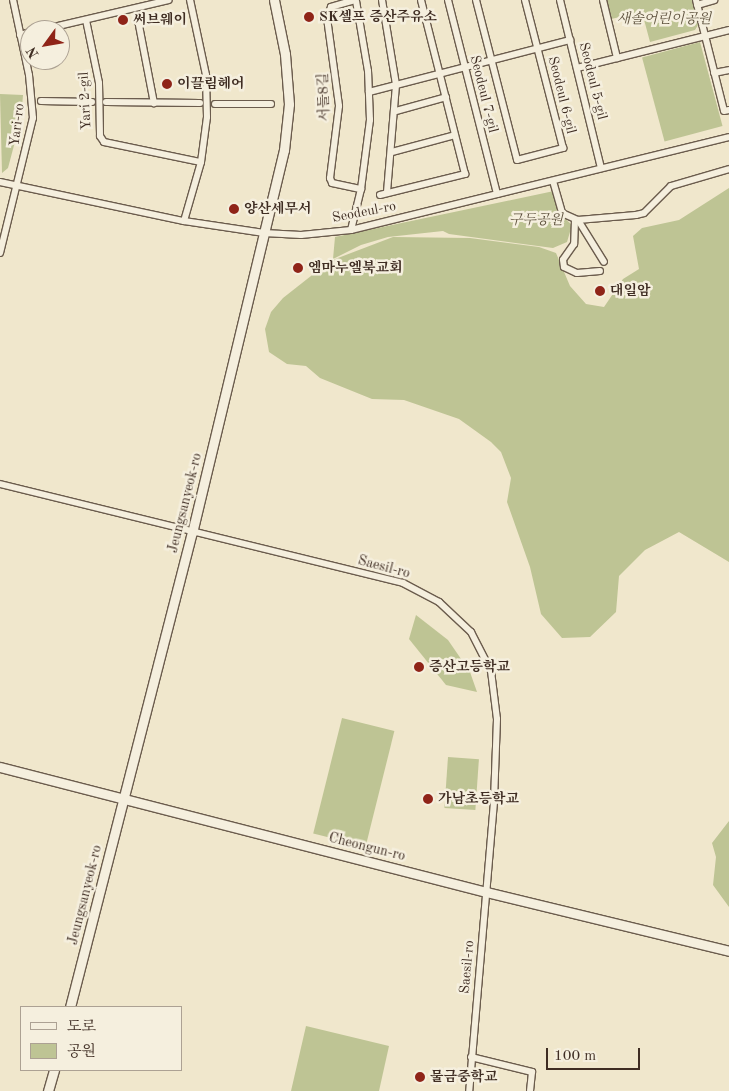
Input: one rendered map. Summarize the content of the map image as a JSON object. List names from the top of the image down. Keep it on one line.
{"streets":{"street":["Seodeul 5-gil","Seodeul 7-gil","Seodeul 6-gil","서들8길","Yari 2-gil","Yari-ro","Seodeul-ro","Jeungsanyeok-ro","Saesil-ro","Cheongun-ro"]},"crossings":[["Seodeul 5-gil","Seodeul 6-gil"],["Seodeul 5-gil","Seodeul-ro"],["Seodeul 7-gil","Seodeul 6-gil"],["Seodeul 7-gil","Seodeul-ro"],["Seodeul 6-gil","서들8길"],["서들8길","Seodeul-ro"],["Yari-ro","Seodeul-ro"],["Seodeul-ro","Jeungsanyeok-ro"],["Jeungsanyeok-ro","Saesil-ro"],["Jeungsanyeok-ro","Cheongun-ro"],["Saesil-ro","Cheongun-ro"]],"parks":["새솔어린이공원","구두공원"],"places":["SK셀프 증산주유소","써브웨이","이끌림헤어","양산세무서","엠마누엘북교회","대일암","증산고등학교","가남초등학교","물금중학교"],"legend":["도로","공원"],"scale_bar":"100 m","north":"bottom left"}
